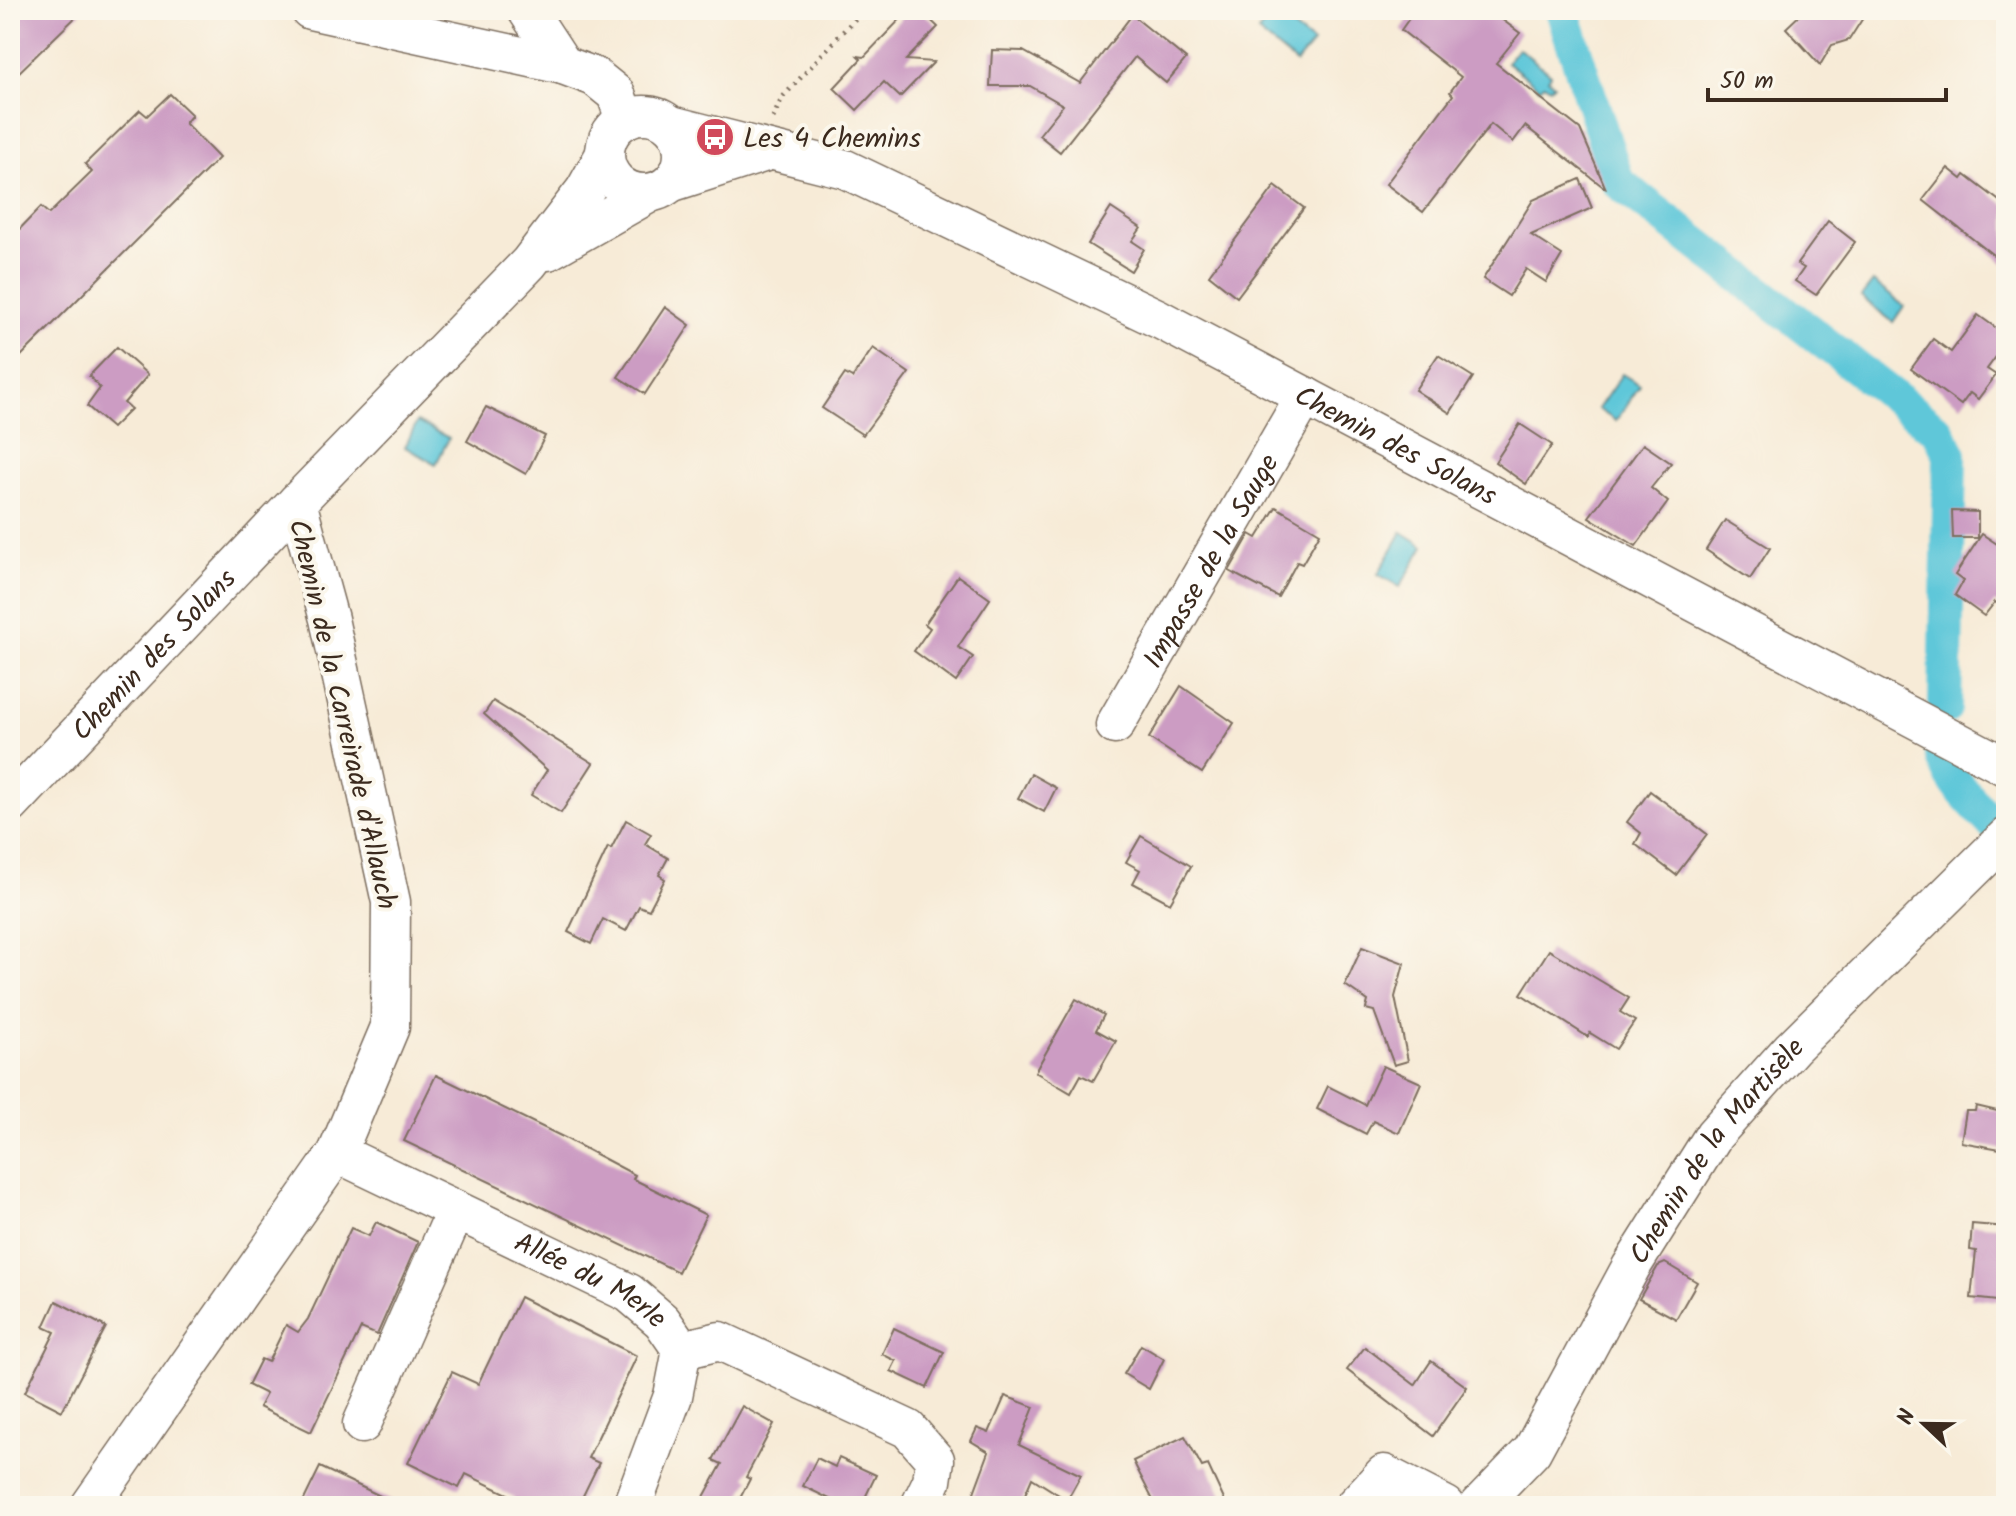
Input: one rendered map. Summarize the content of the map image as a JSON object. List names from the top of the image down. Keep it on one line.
{"streets":{"street":["Chemin des Solans","Impasse de la Sauge","Chemin de la Carreirade d'Allauch","Chemin de la Martisèle","Allée du Merle"]},"crossings":[["Chemin des Solans","Impasse de la Sauge"],["Chemin des Solans","Chemin de la Carreirade d'Allauch"],["Chemin de la Carreirade d'Allauch","Allée du Merle"]],"places":{"bus stop":["Les 4 Chemins"]},"scale_bar":"50 m","north":"left"}
